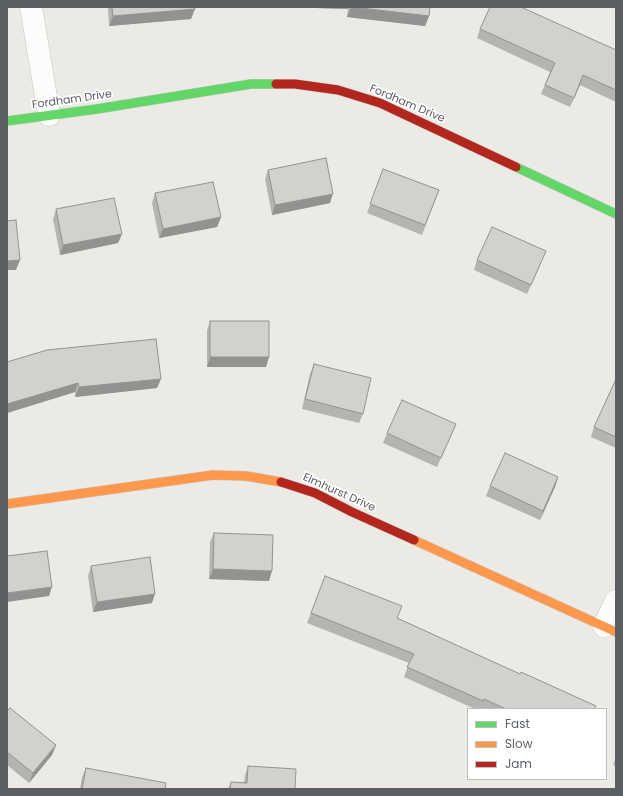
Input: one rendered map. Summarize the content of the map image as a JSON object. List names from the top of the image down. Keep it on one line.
{"streets":{"street":["Fordham Drive","Elmhurst Drive"]},"legend":["Fast","Slow","Jam"]}
